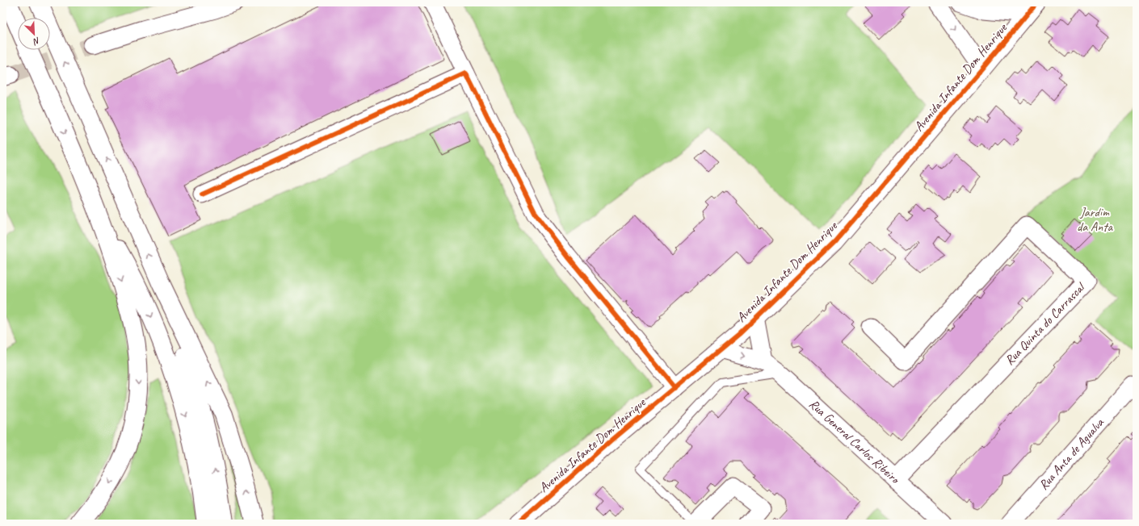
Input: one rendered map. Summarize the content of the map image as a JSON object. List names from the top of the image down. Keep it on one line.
{"streets":{"main road":["Avenida Infante Dom Henrique"],"street":["Rua Quinta do Carrascal","Rua General Carlos Ribeiro","Rua Anta de Agualva"]},"crossings":[["Avenida Infante Dom Henrique","Rua General Carlos Ribeiro"],["Rua Quinta do Carrascal","Rua General Carlos Ribeiro"]],"parks":["Jardim da Anta"],"north":"bottom right"}
